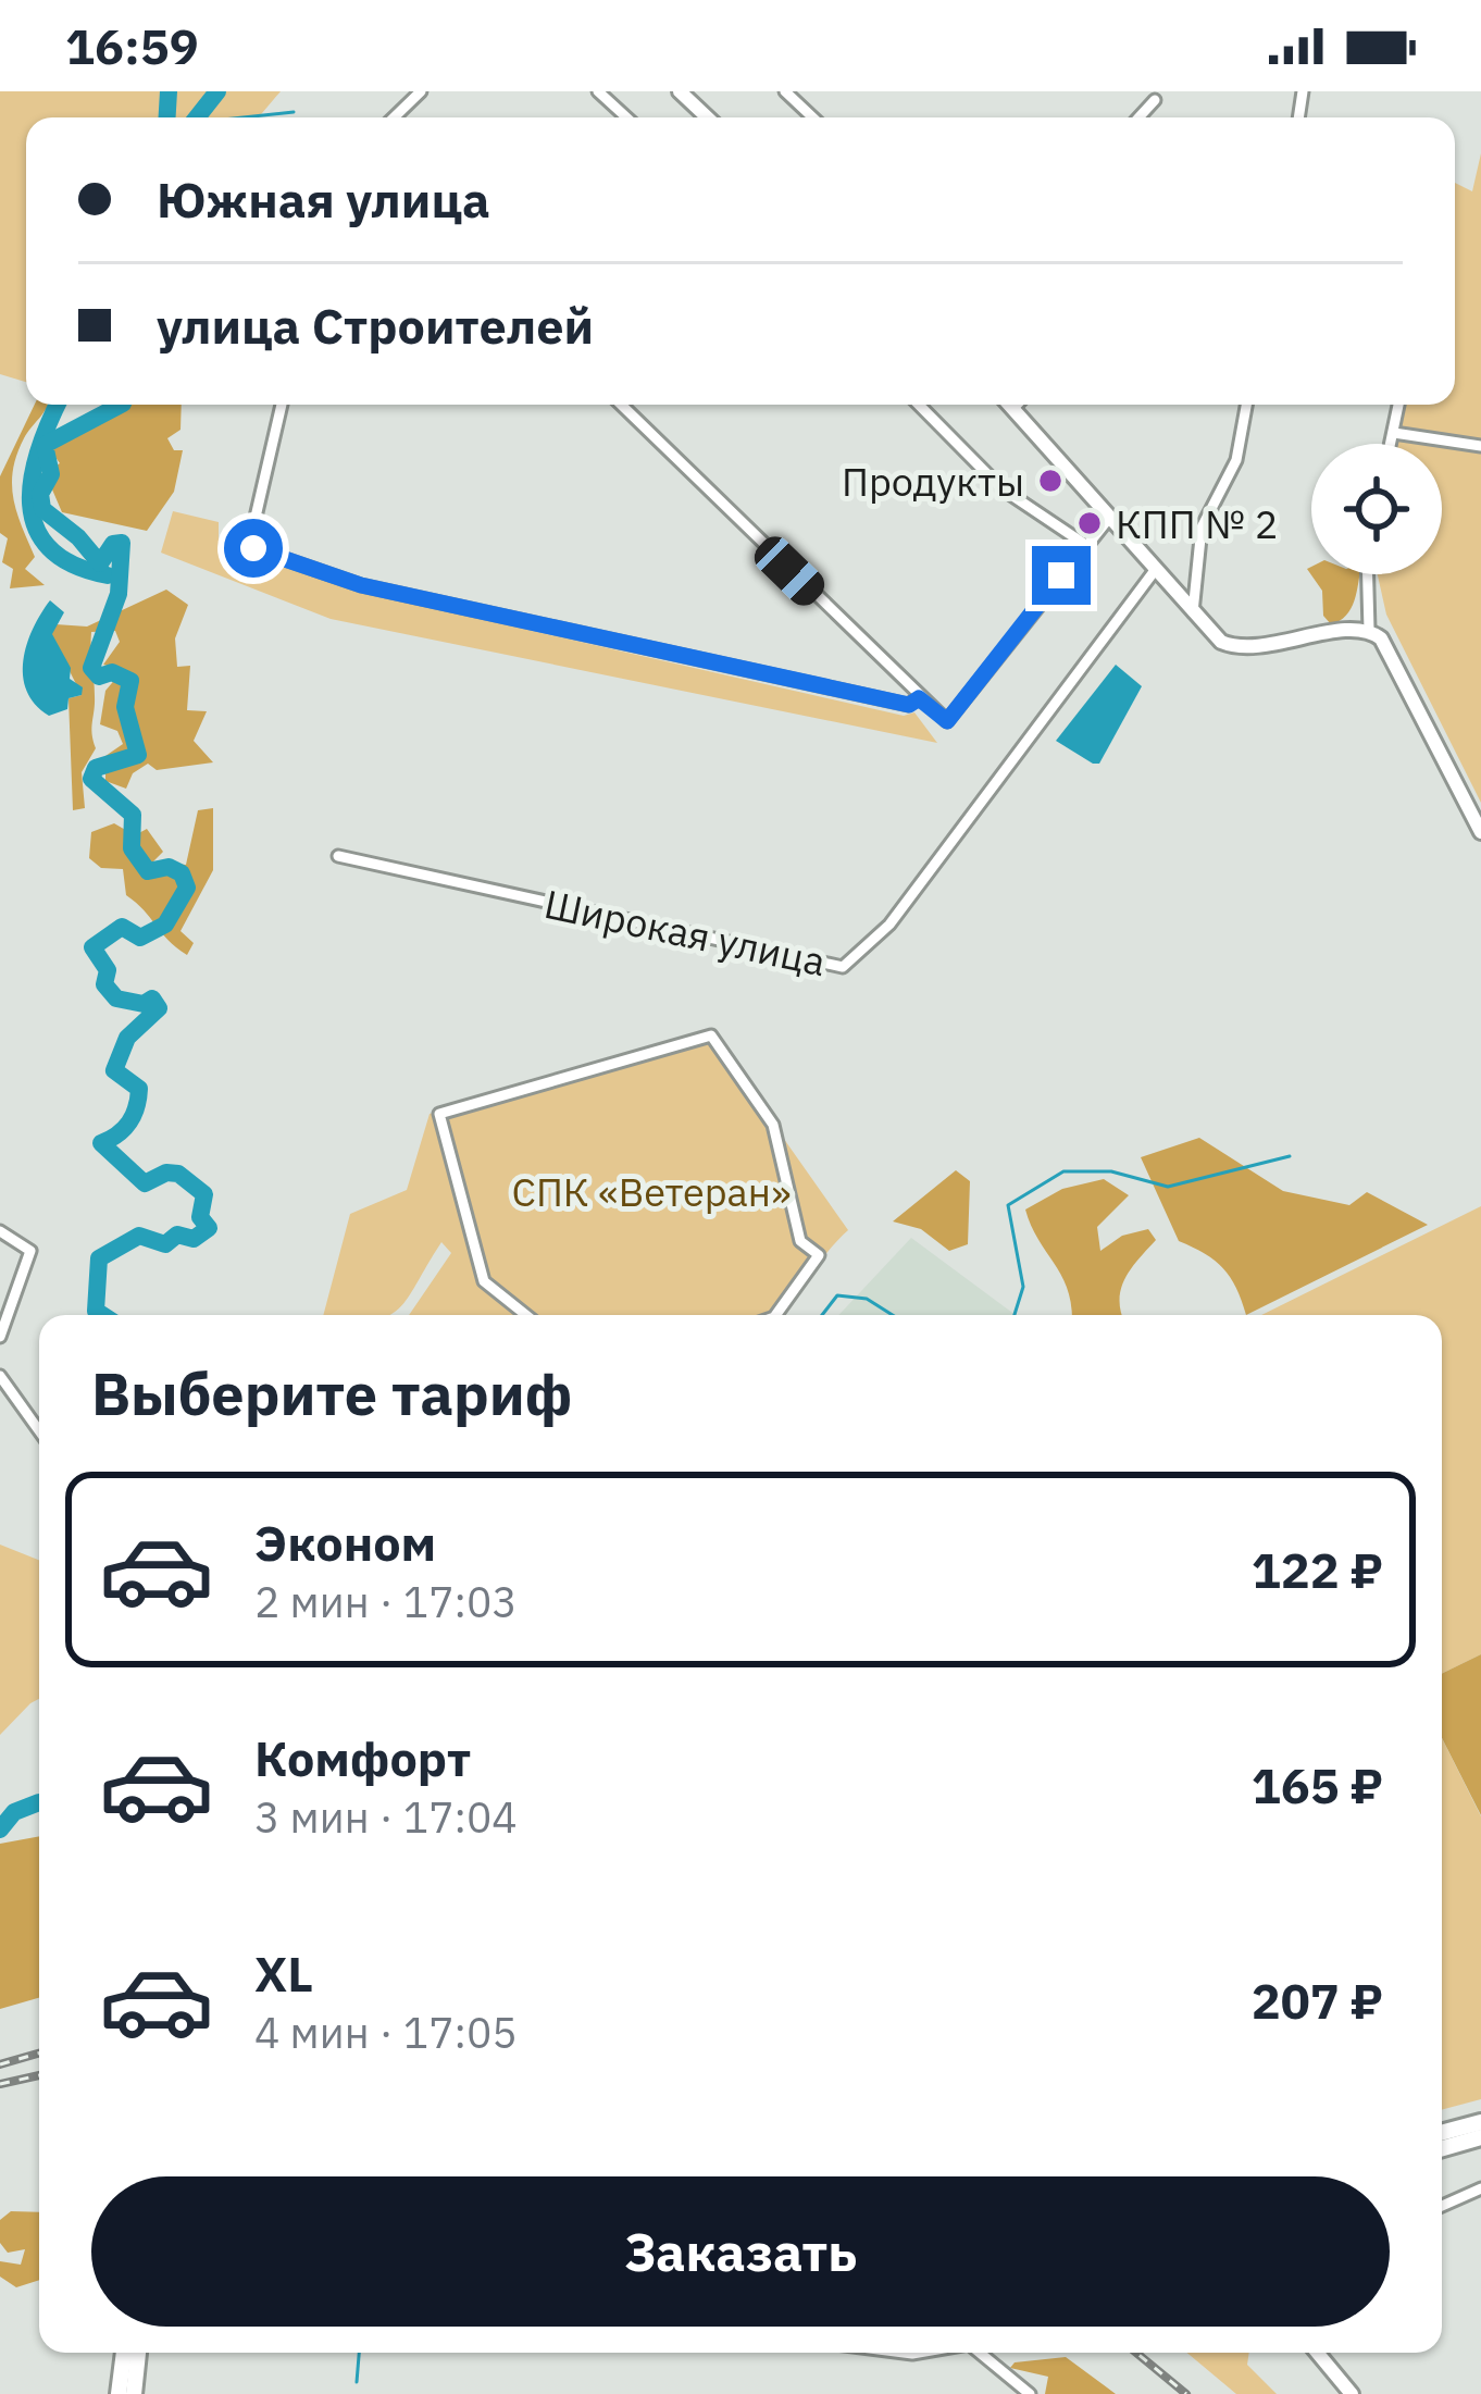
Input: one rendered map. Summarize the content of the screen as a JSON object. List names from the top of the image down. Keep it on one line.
{"streets":{"street":["Широкая улица"]},"parks":["СПК «Ветеран»"],"places":["Продукты","КПП № 2"],"page":{"status":"16:59","banner":["Южная улица","улица Строителей"],"heading":"Выберите тариф","list":[{"name":"Эконом","note":"2 мин · 17:03","value":"122 ₽"},{"name":"Комфорт","note":"3 мин · 17:04","value":"165 ₽"},{"name":"XL","note":"4 мин · 17:05","value":"207 ₽"}],"buttons":"Заказать"}}
